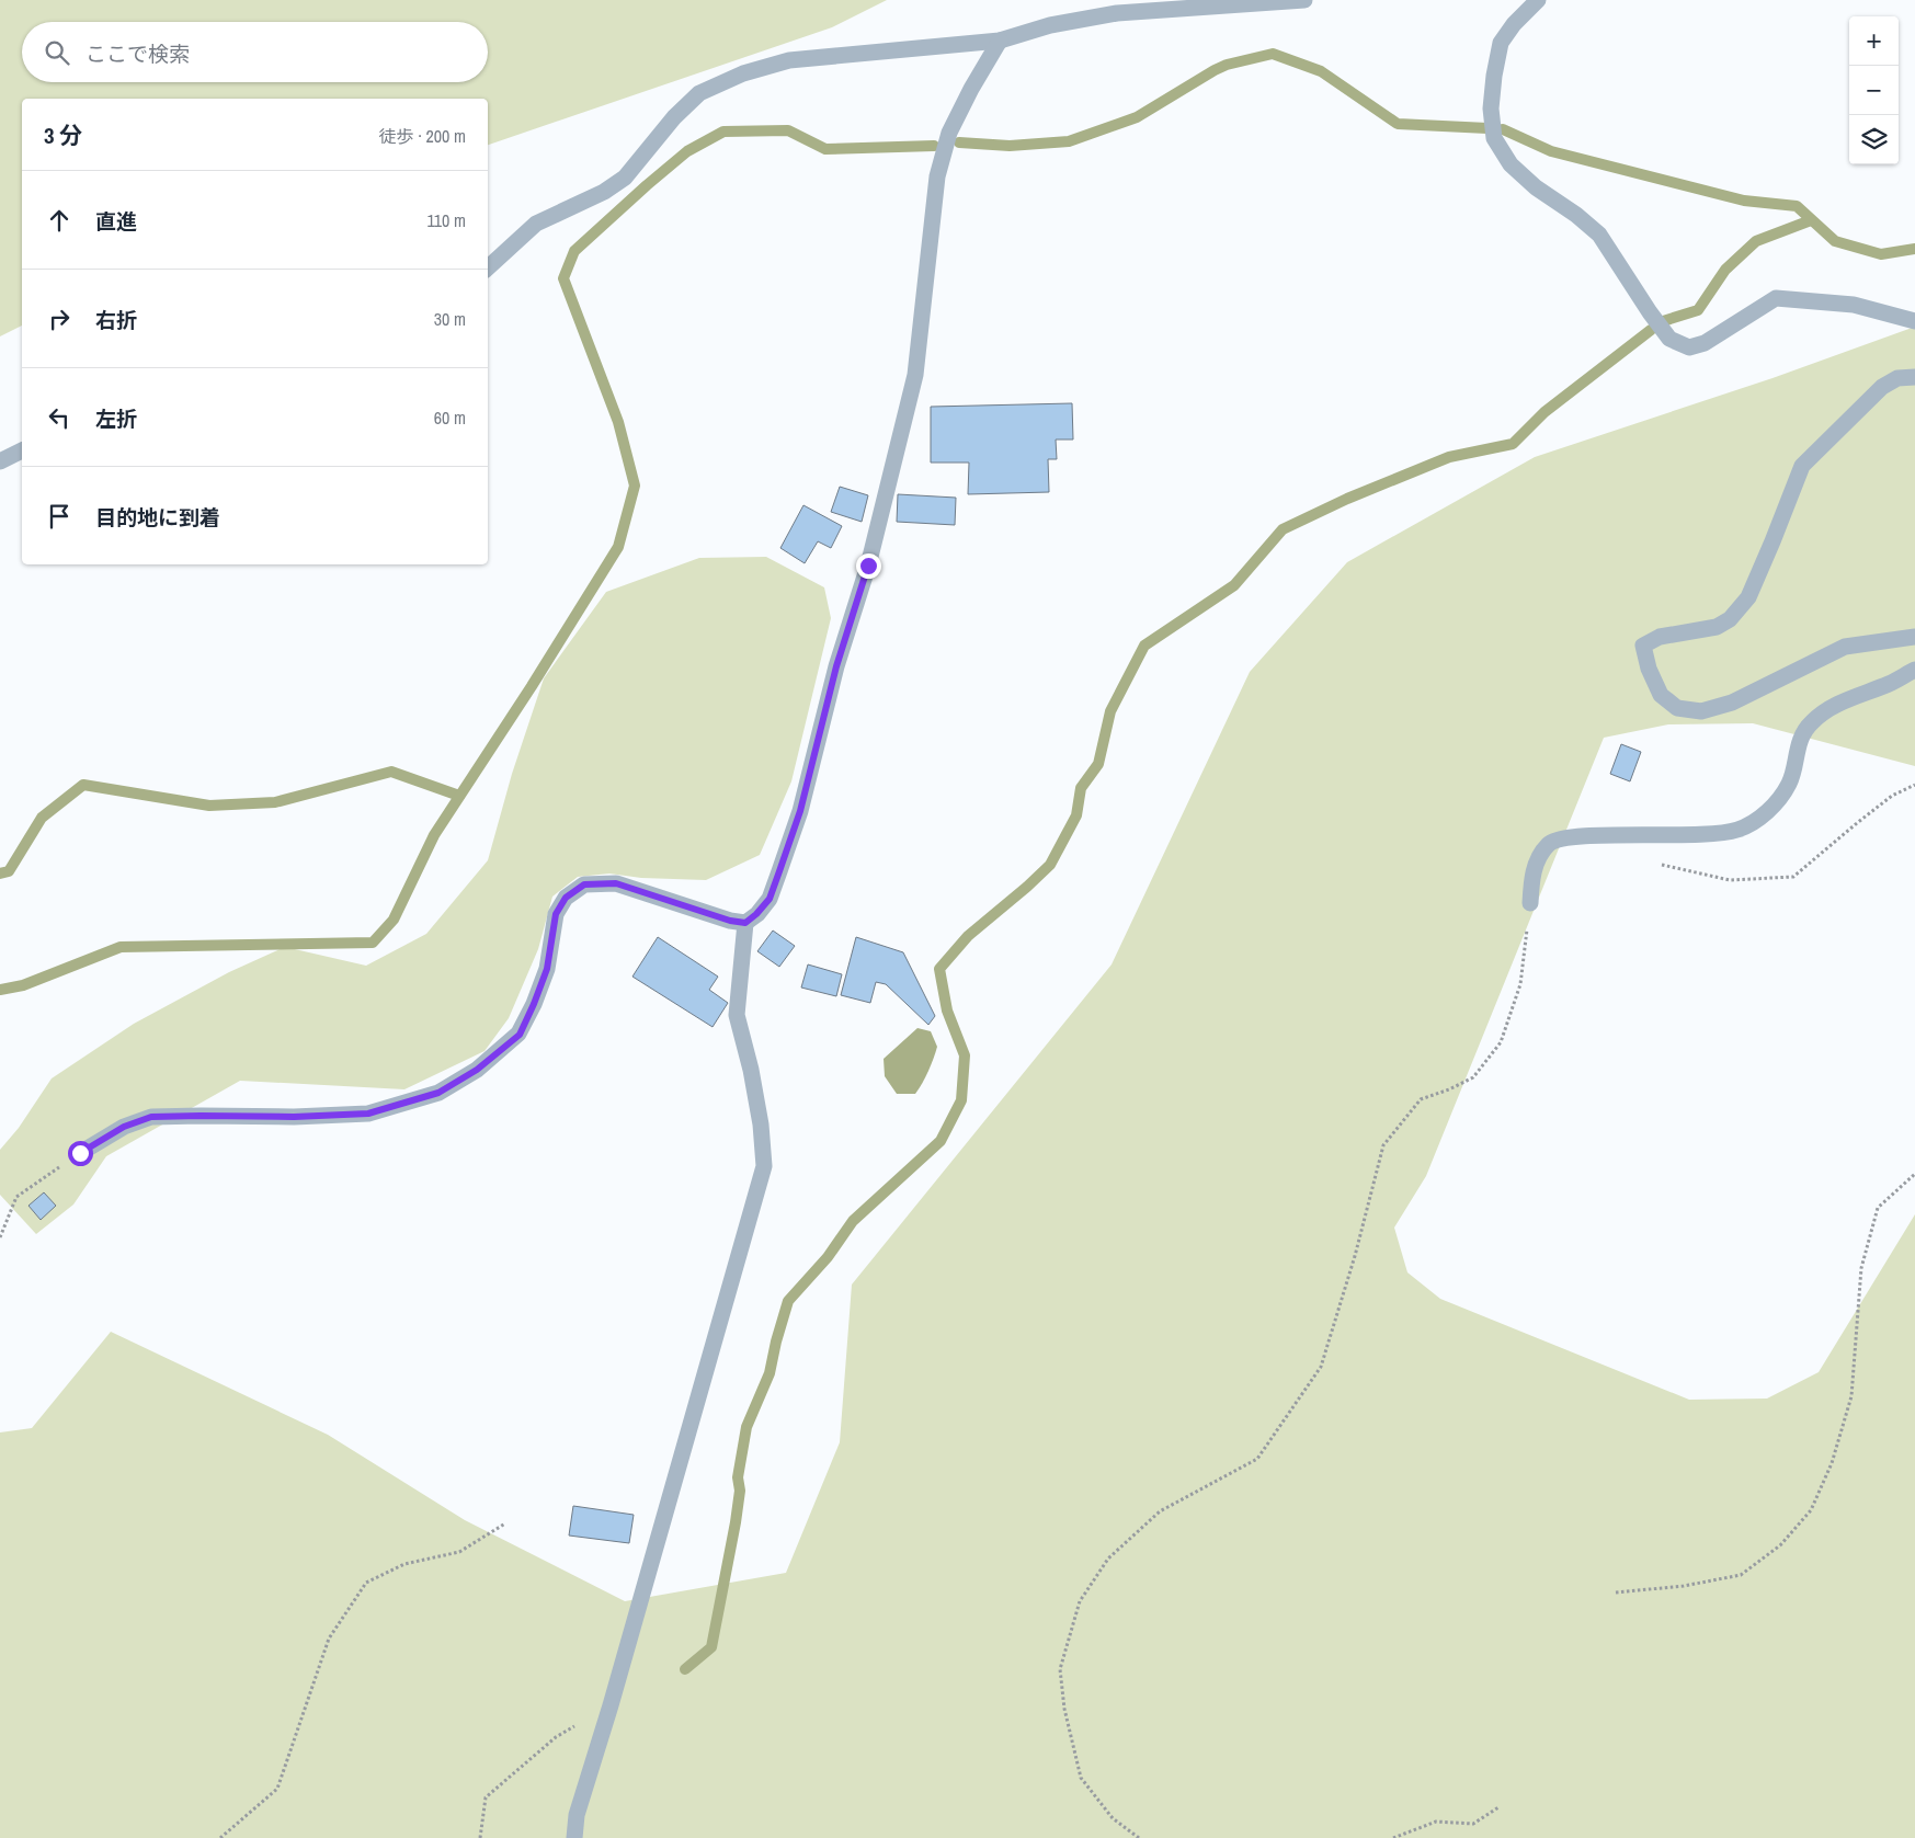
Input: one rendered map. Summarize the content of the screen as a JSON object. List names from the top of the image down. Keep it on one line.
{"page":{"map_buttons":["+","−"],"search":"ここで検索","heading":["3 分","徒歩 · 200 m"],"list":[["直進","110 m"],["右折","30 m"],["左折","60 m"],"目的地に到着"]}}
